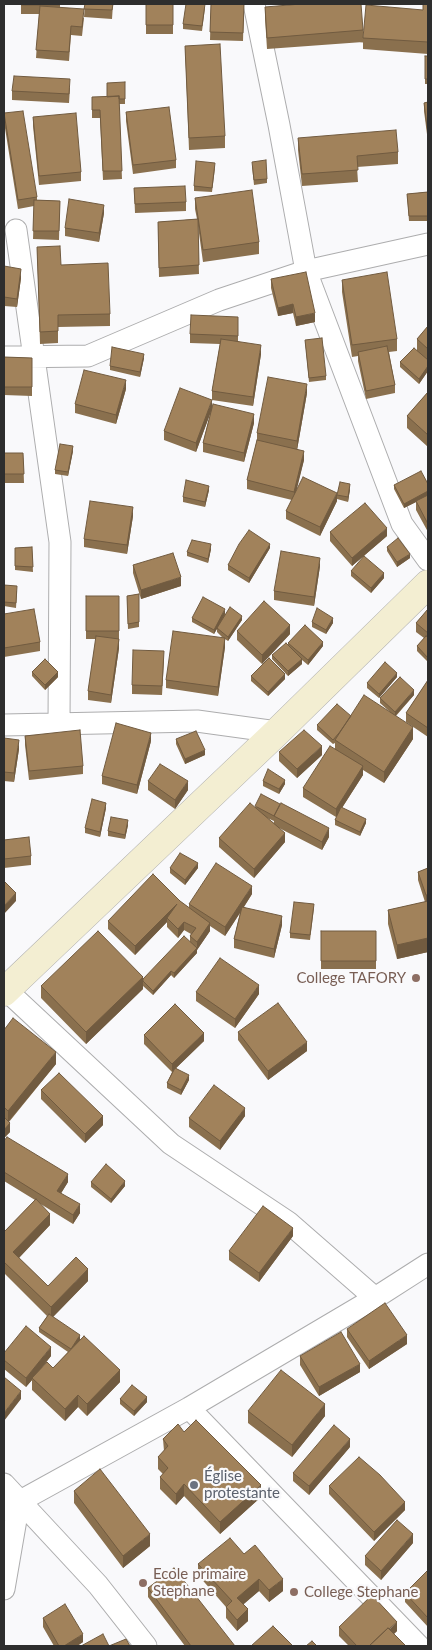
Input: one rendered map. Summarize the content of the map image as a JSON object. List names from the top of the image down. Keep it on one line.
{"places":["College TAFORY","Église protestante","Ecole primaire Stephane","College Stephane"]}
